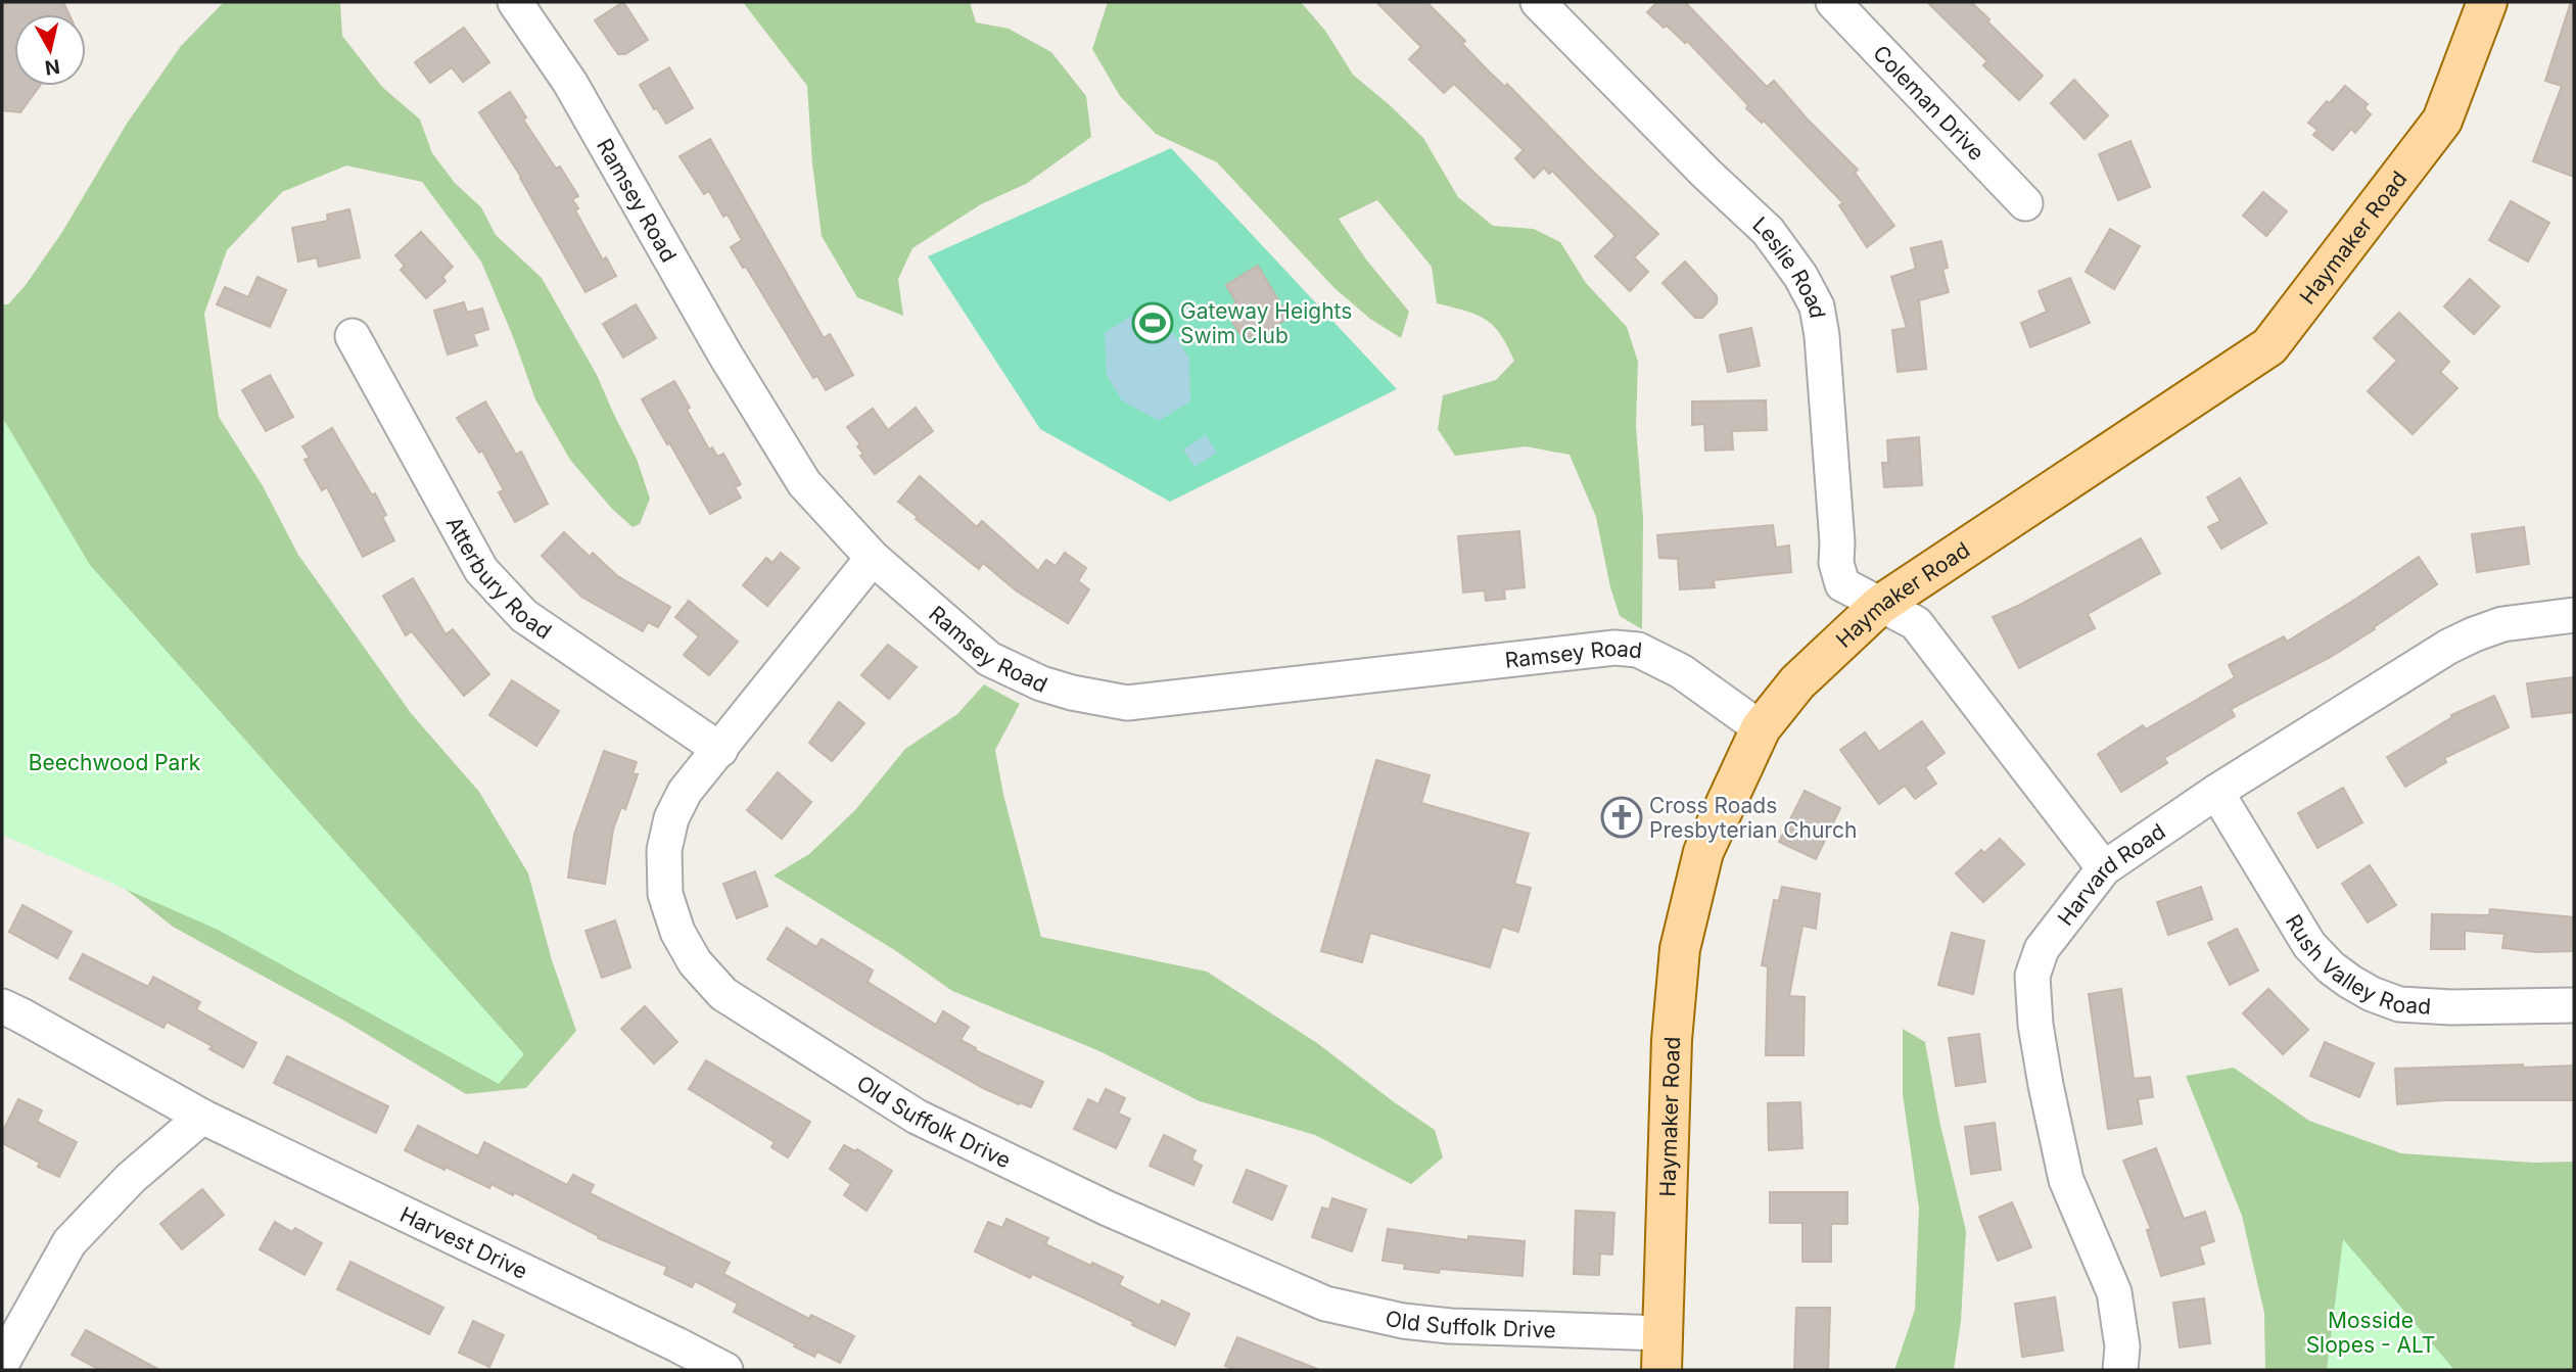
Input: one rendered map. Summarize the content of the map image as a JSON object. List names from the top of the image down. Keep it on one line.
{"streets":{"main road":["Haymaker Road"],"street":["Coleman Drive","Ramsey Road","Leslie Road","Atterbury Road","Harvard Road","Rush Valley Road","Old Suffolk Drive","Harvest Drive"]},"crossings":[["Ramsey Road","Haymaker Road"],["Ramsey Road","Old Suffolk Drive"],["Haymaker Road","Leslie Road"],["Haymaker Road","Old Suffolk Drive"],["Atterbury Road","Old Suffolk Drive"],["Harvard Road","Rush Valley Road"]],"parks":["Beechwood Park","Mosside Slopes - ALT"],"places":{"sports":["Gateway Heights Swim Club"],"church":["Cross Roads Presbyterian Church"]},"north":"bottom"}
